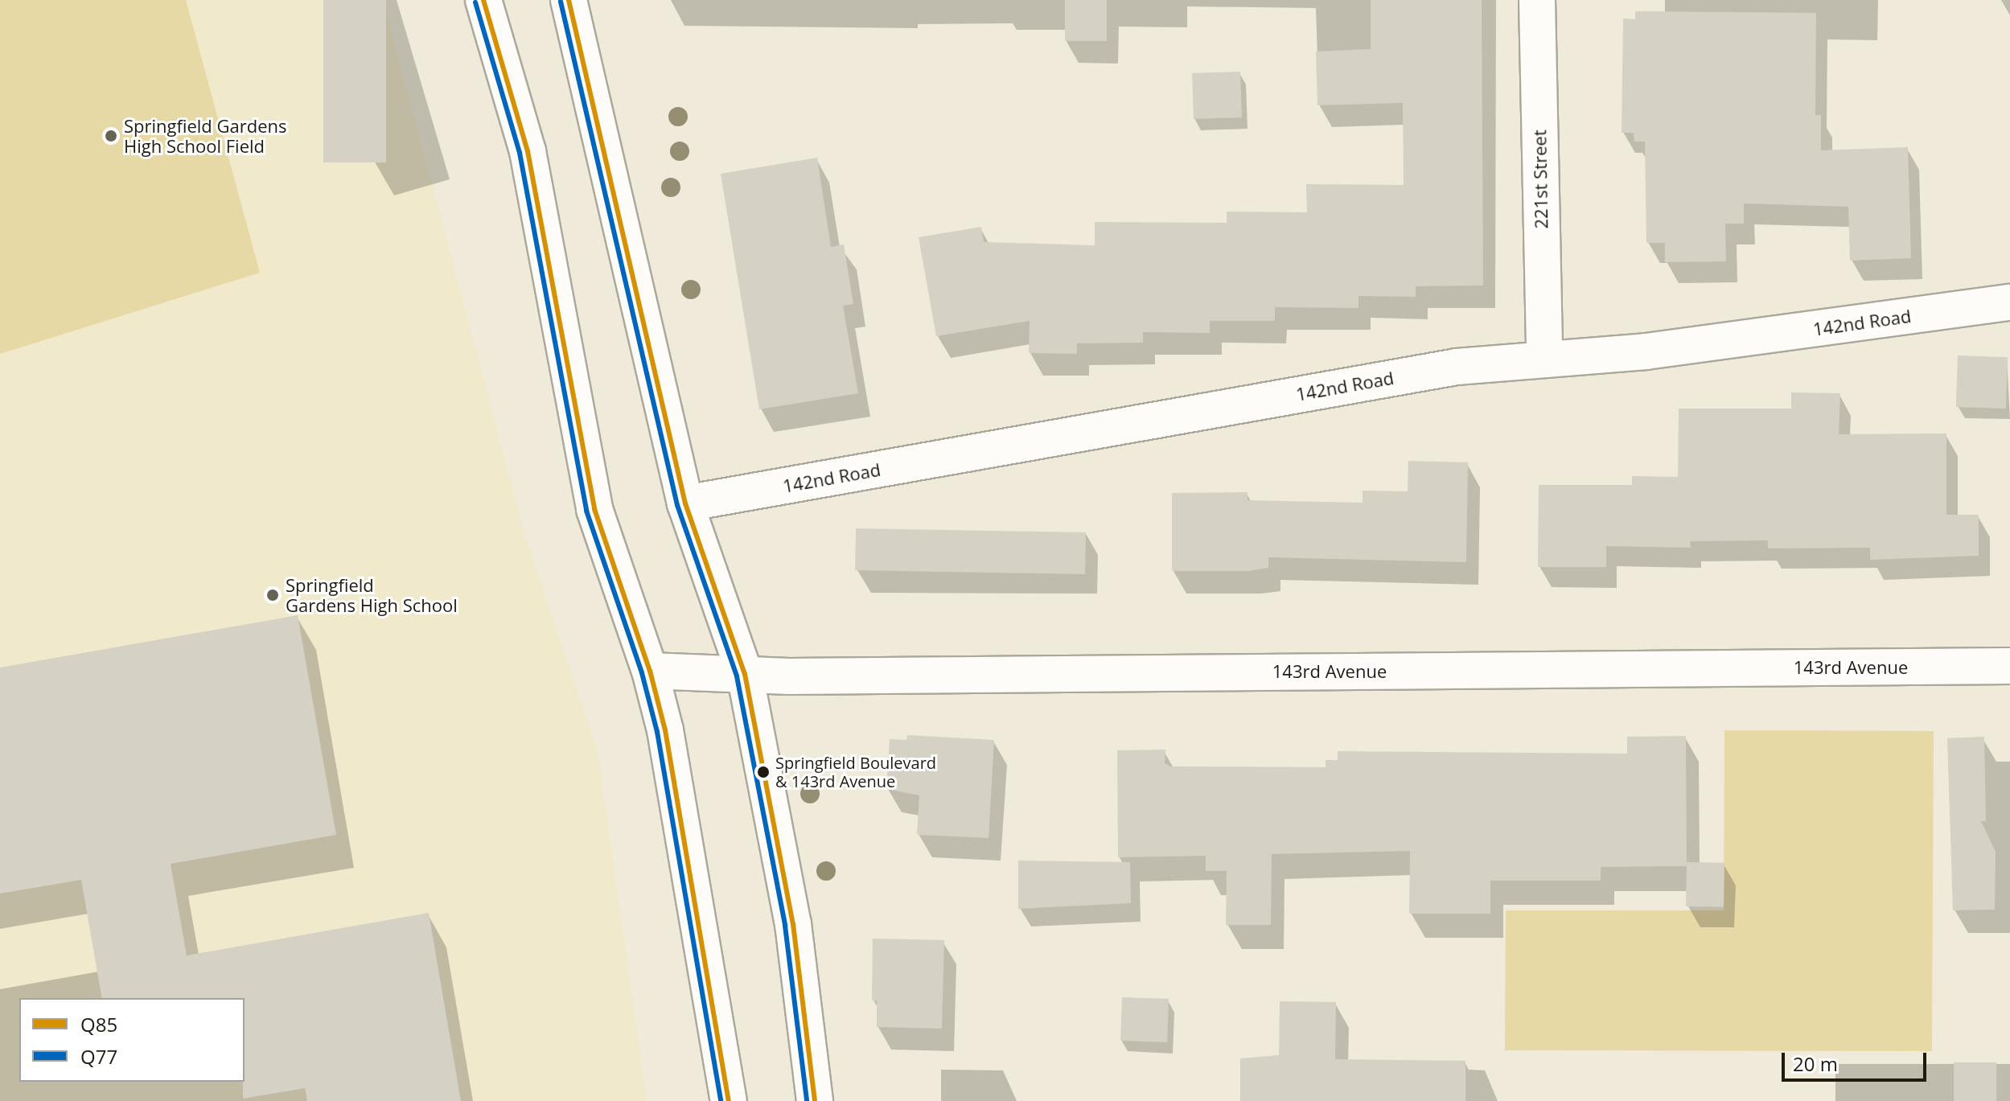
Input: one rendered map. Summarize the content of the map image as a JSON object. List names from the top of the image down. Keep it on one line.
{"streets":{"street":["221st Street","142nd Road","143rd Avenue"]},"crossings":[["221st Street","142nd Road"]],"places":["Springfield Gardens High School Field","Springfield Gardens High School","Springfield Boulevard & 143rd Avenue"],"lines":["transit line Q85","transit line Q77"],"legend":["Q85","Q77"],"scale_bar":"20 m"}
